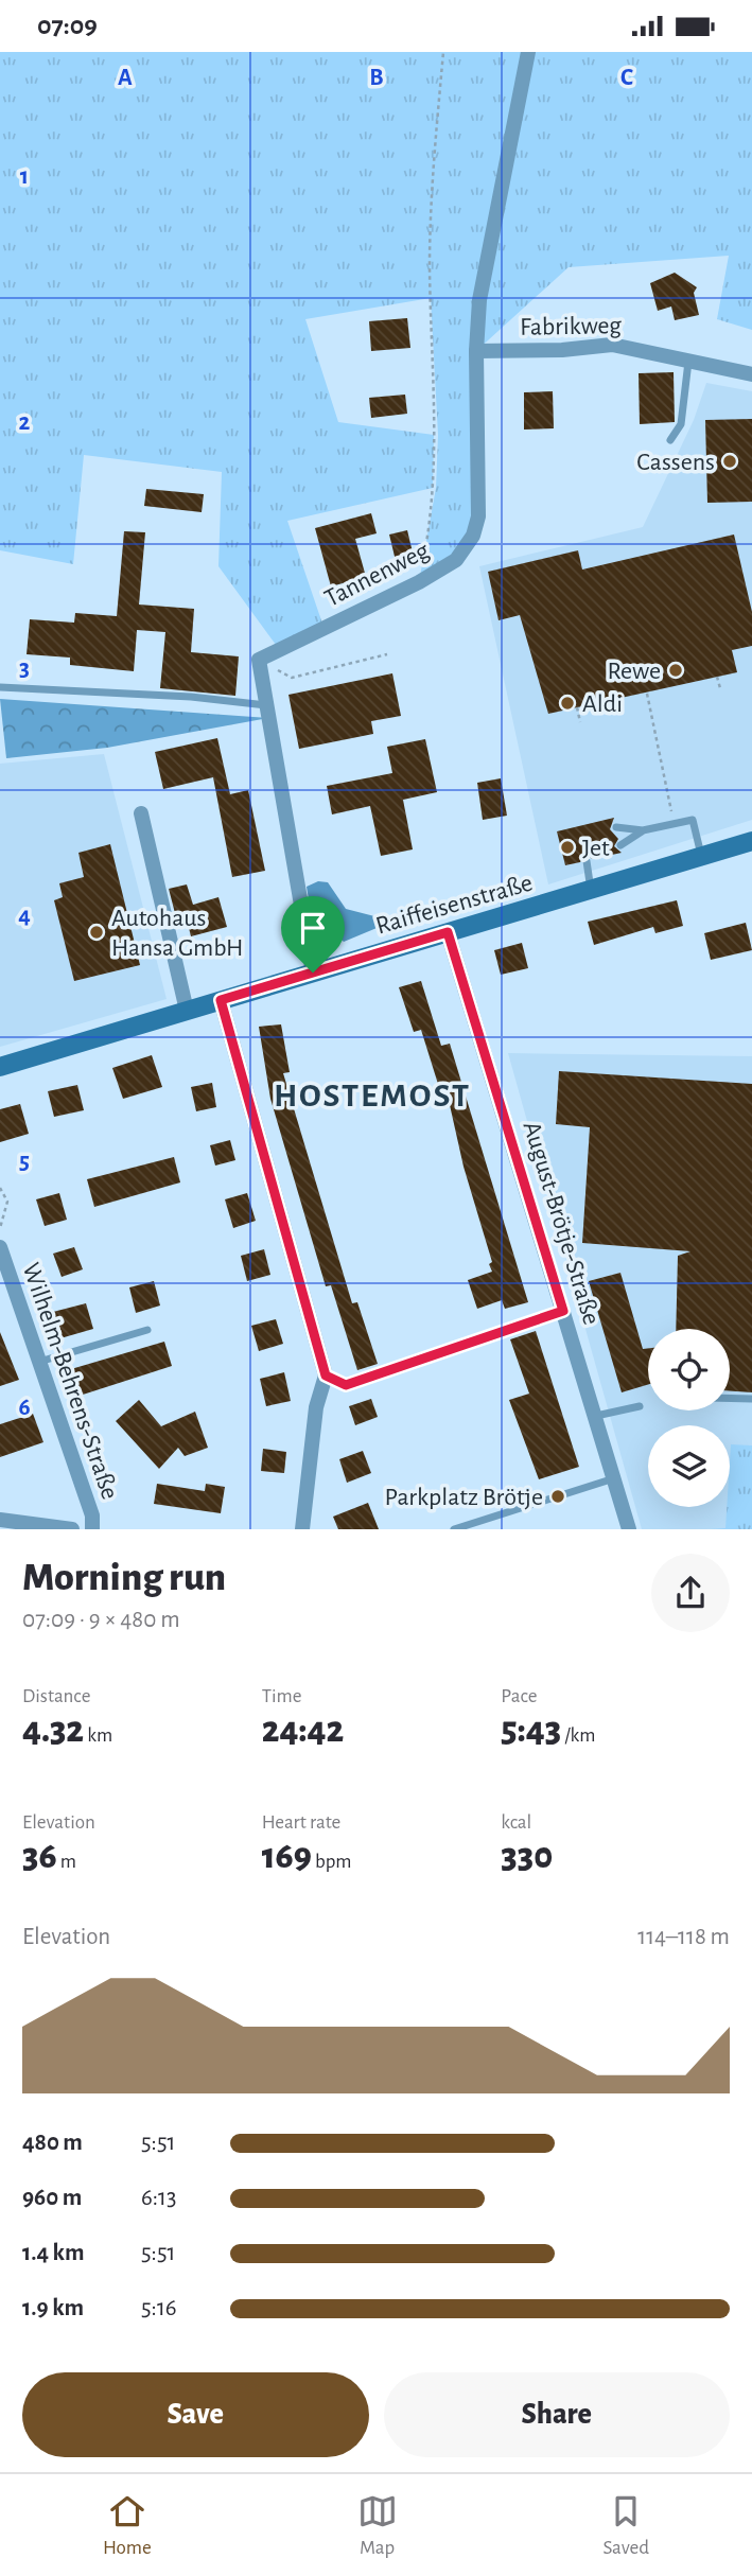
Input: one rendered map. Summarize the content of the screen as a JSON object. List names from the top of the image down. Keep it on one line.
{"streets":{"street":["Fabrikweg","Tannenweg","Raiffeisenstraße","August-Brötje-Straße","Wilhelm-Behrens-Straße"]},"crossings":[["Fabrikweg","Tannenweg"],["Raiffeisenstraße","August-Brötje-Straße"]],"districts":["HOSTEMOST"],"places":["Cassens","Rewe","Aldi","Jet","Autohaus Hansa GmbH","Parkplatz Brötje"],"page":{"status":"07:09","heading":["Morning run","07:09 · 9 × 480 m"],"stats":[["Distance","4.32 km"],["Time","24:42"],["Pace","5:43 /km"],["Elevation","36 m"],["Heart rate","169 bpm"],["kcal","330"]],"chart":["Elevation","114–118 m"],"list":[{"name":"480 m","note":"5:51"},{"name":"960 m","note":"6:13"},{"name":"1.4 km","note":"5:51"},{"name":"1.9 km","note":"5:16"}],"buttons":["Save","Share"],"tabs":["Home","Map","Saved"]},"grid":{"columns":["A","B","C"],"rows":["1","2","3","4","5","6"]}}
